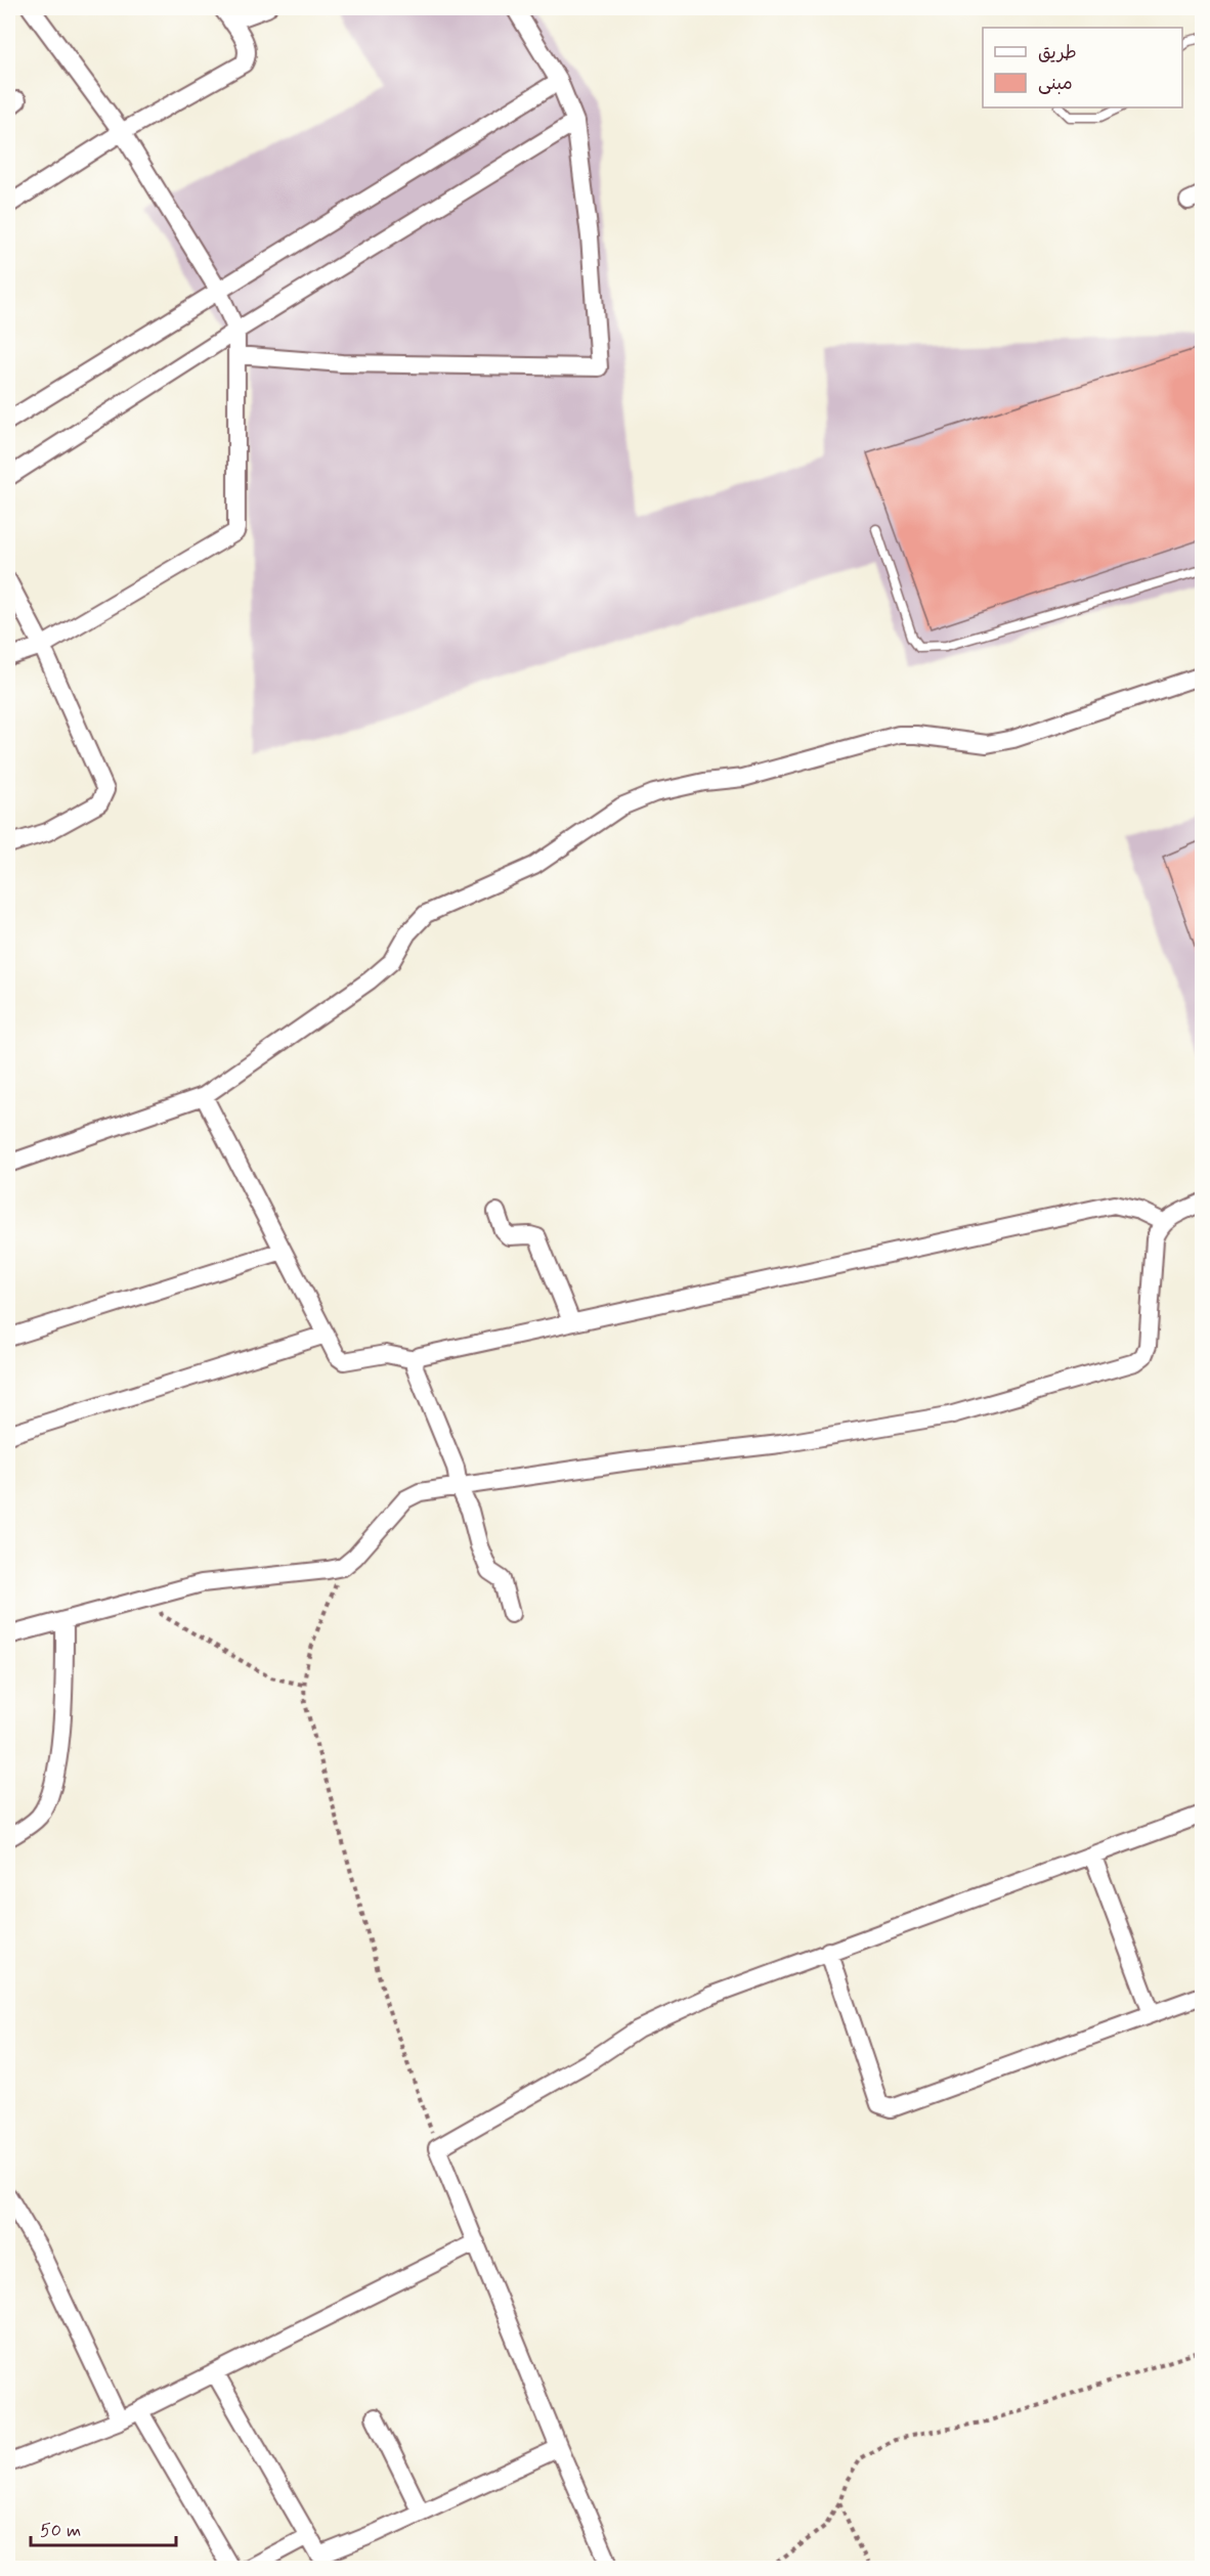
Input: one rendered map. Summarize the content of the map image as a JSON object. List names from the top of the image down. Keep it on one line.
{"legend":["طريق","مبنى"],"scale_bar":"50 m"}
